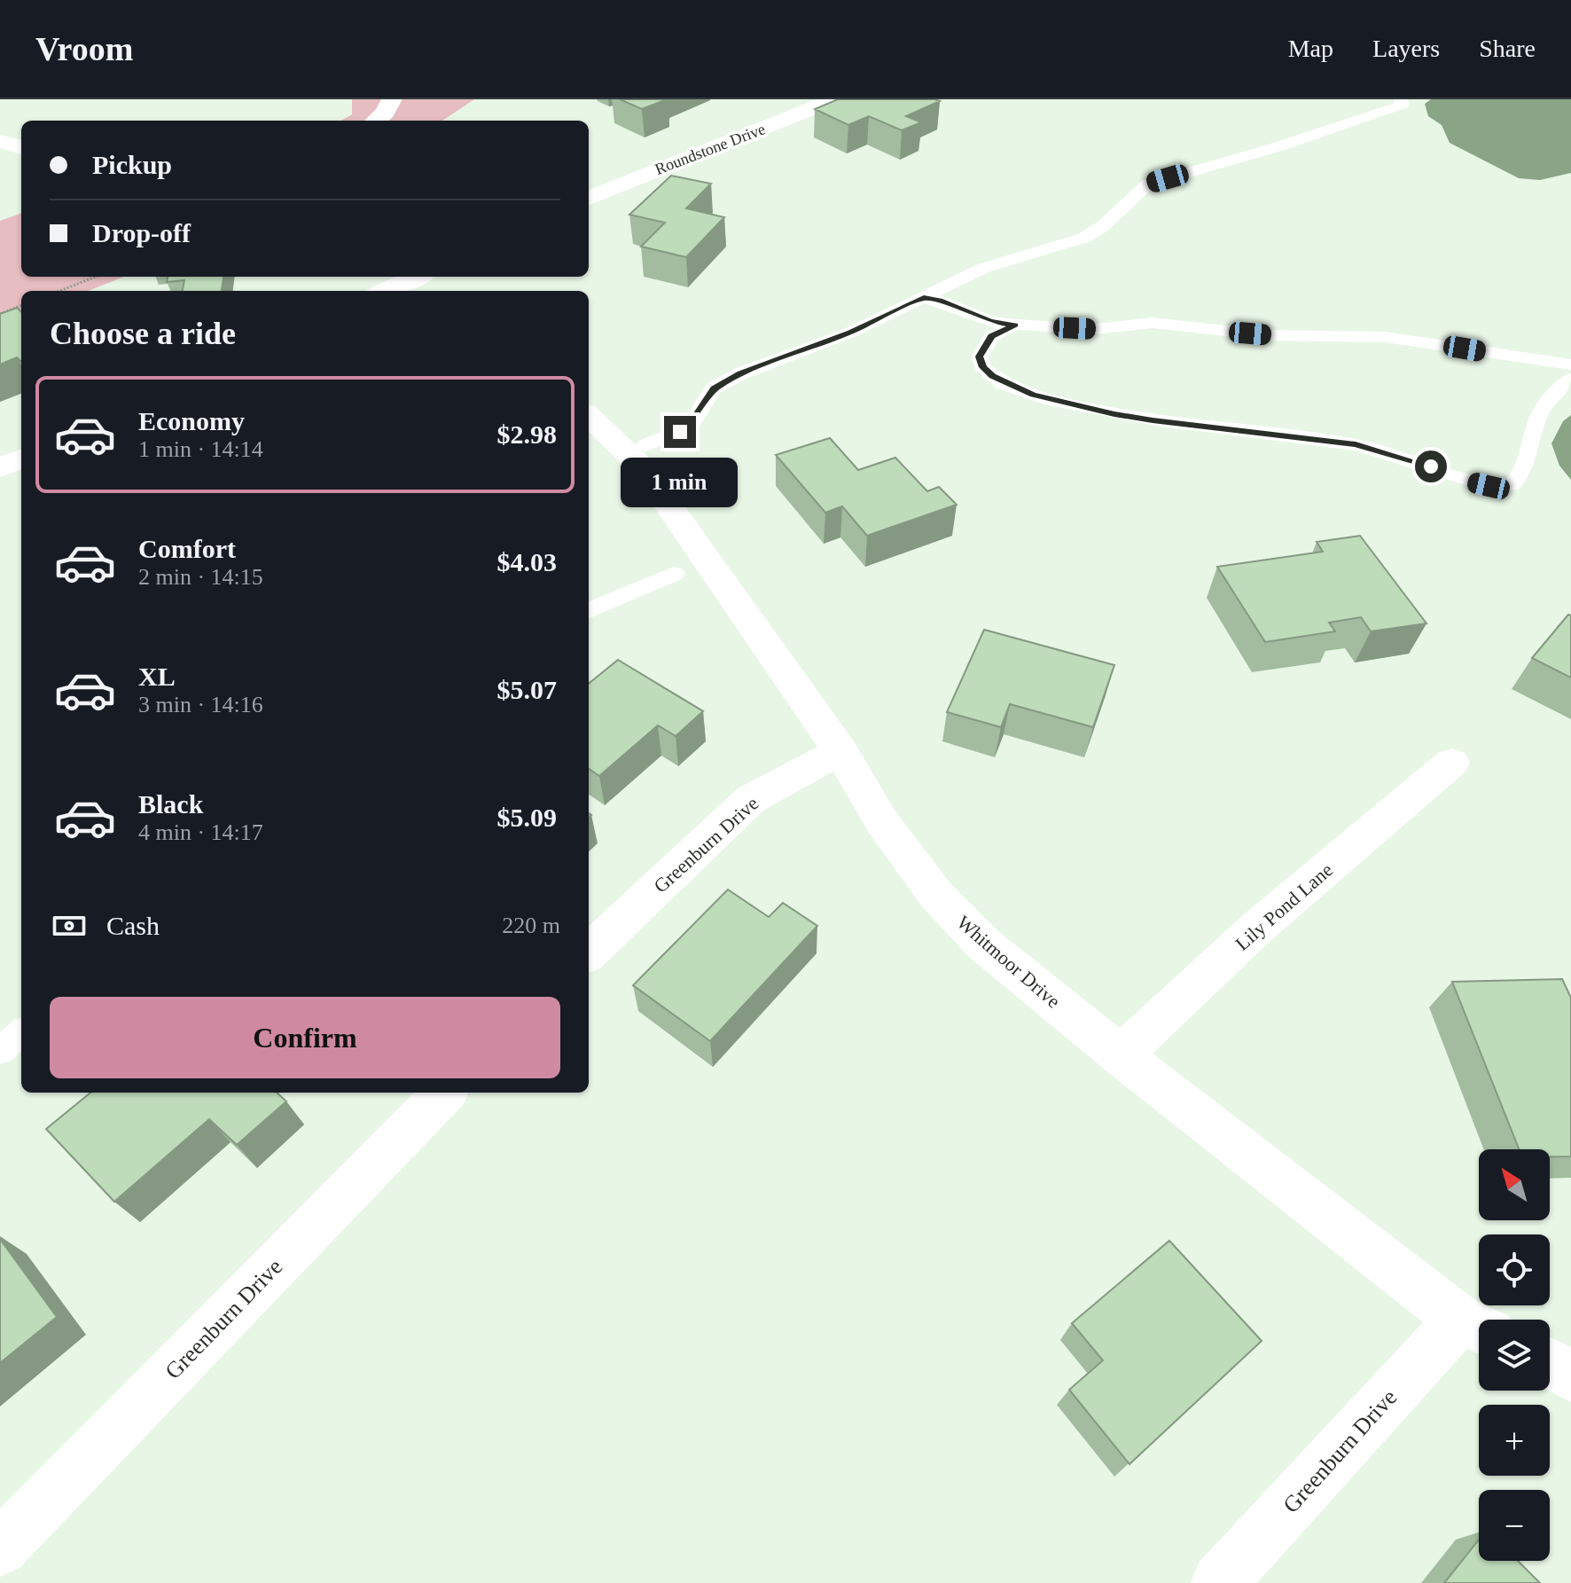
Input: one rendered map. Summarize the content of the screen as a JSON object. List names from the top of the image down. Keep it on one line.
{"streets":{"street":["Roundstone Drive","Greenburn Drive","Lily Pond Lane","Whitmoor Drive"]},"crossings":[["Greenburn Drive","Whitmoor Drive"],["Lily Pond Lane","Whitmoor Drive"]],"north":"top left","page":{"header":"Vroom","nav":["Map","Layers","Share"],"banner":["Pickup","Drop-off"],"heading":"Choose a ride","list":[{"name":"Economy","note":"1 min · 14:14","value":"$2.98"},{"name":"Comfort","note":"2 min · 14:15","value":"$4.03"},{"name":"XL","note":"3 min · 14:16","value":"$5.07"},{"name":"Black","note":"4 min · 14:17","value":"$5.09"}],"bubble":"1 min","pay":["Cash","220 m"],"buttons":"Confirm","map_buttons":["+","−"]}}
